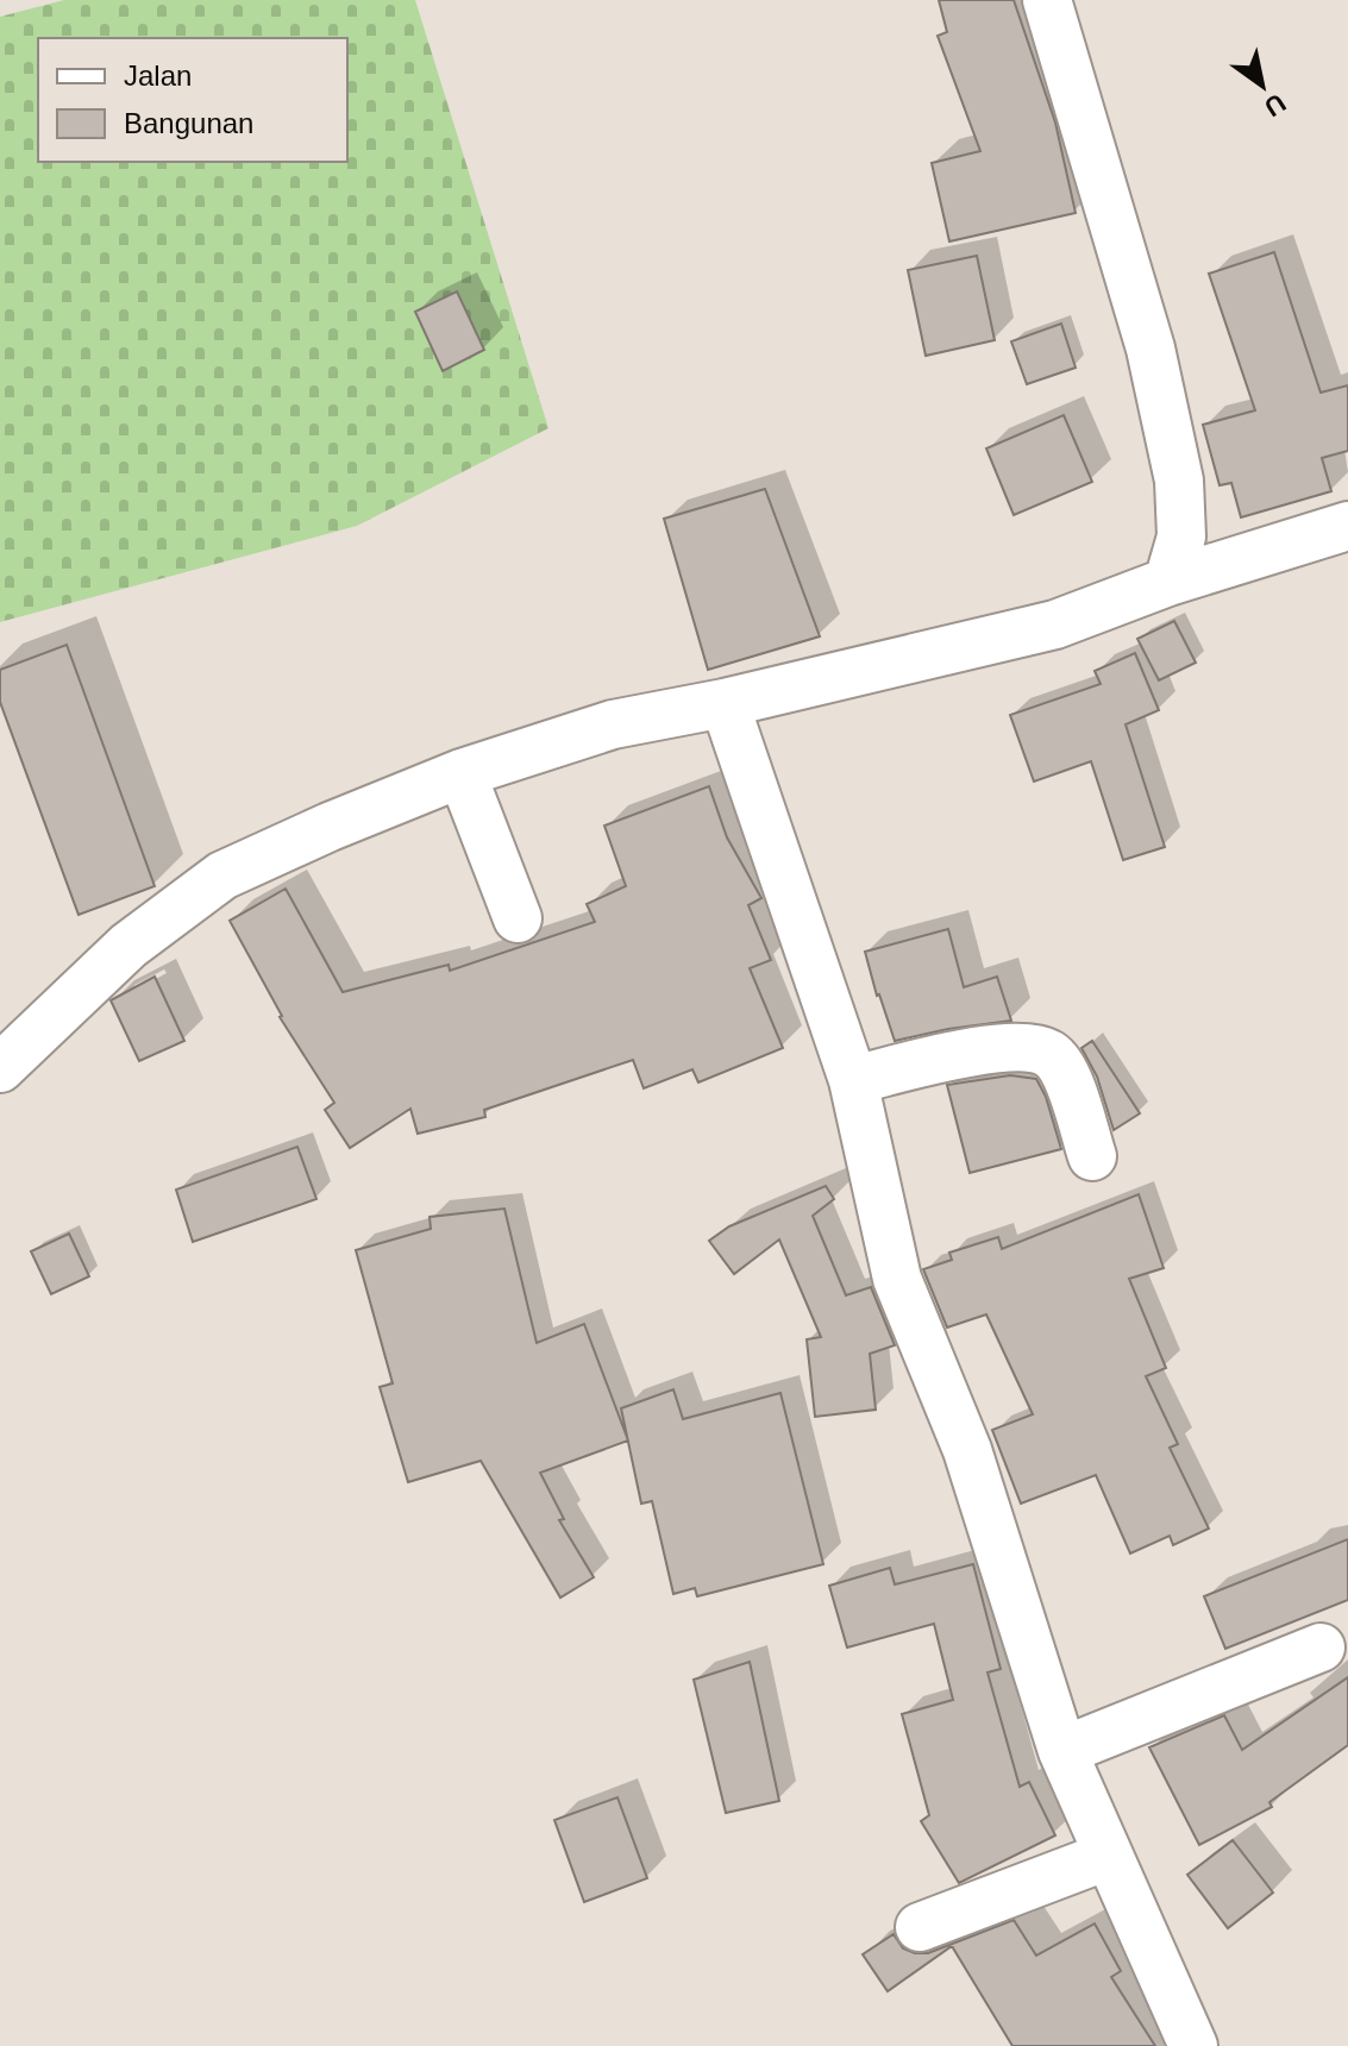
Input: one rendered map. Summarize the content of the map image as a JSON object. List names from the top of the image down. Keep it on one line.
{"legend":["Jalan","Bangunan"],"north":"bottom right"}
